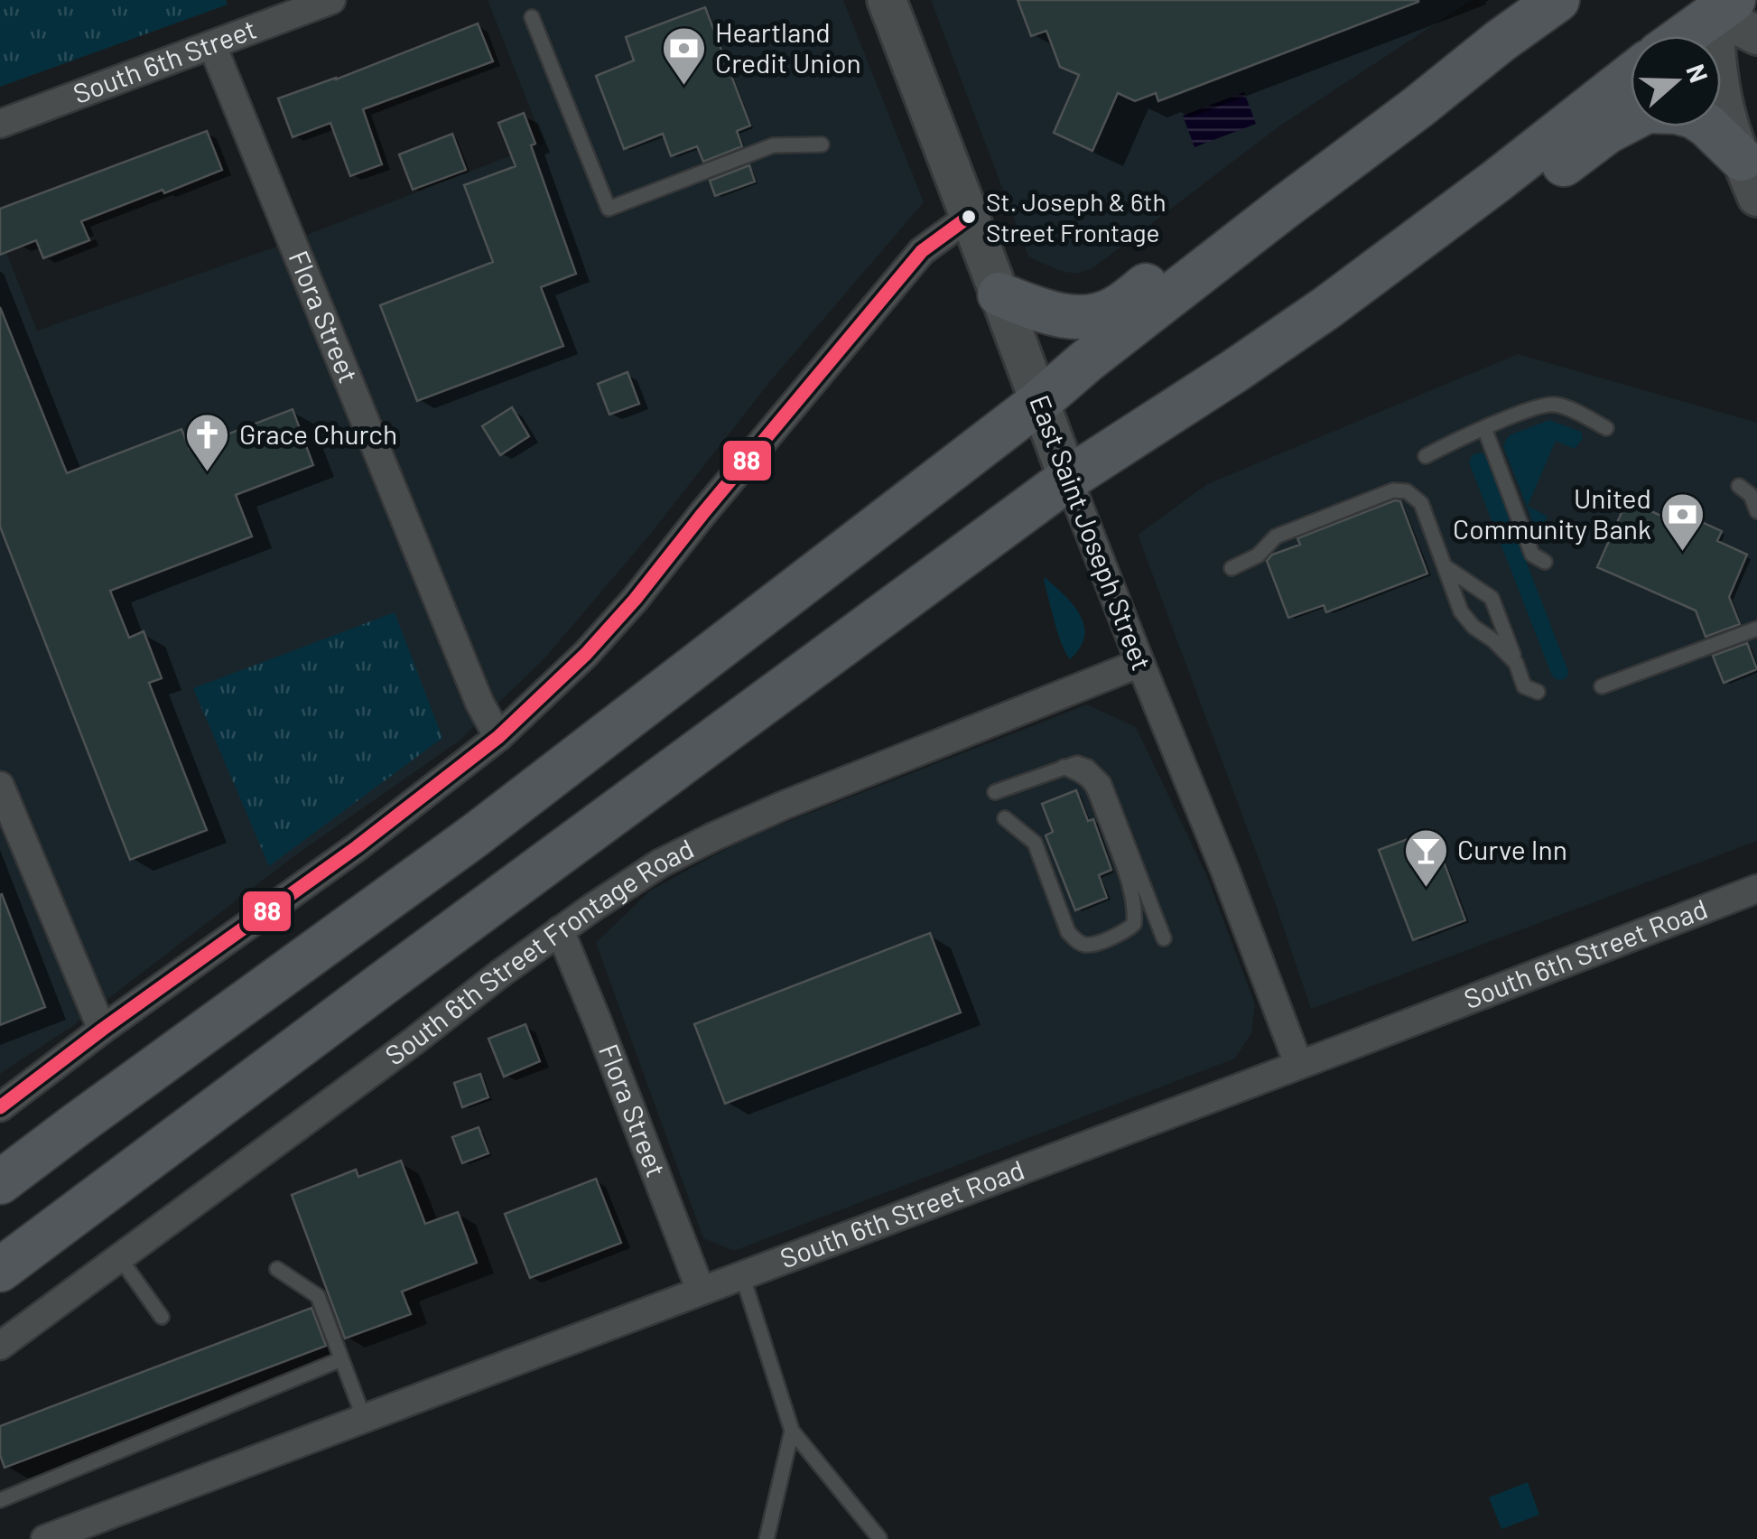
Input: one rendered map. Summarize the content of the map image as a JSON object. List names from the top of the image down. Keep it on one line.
{"streets":{"street":["South 6th Street","Flora Street","East Saint Joseph Street","South 6th Street Frontage Road","South 6th Street Road"]},"crossings":[["South 6th Street","Flora Street"],["Flora Street","South 6th Street Frontage Road"],["Flora Street","South 6th Street Road"],["East Saint Joseph Street","South 6th Street Frontage Road"],["East Saint Joseph Street","South 6th Street Road"]],"places":{"bank":["Heartland Credit Union","United Community Bank"],"other":["St. Joseph & 6th Street Frontage"],"church":["Grace Church"],"bar":["Curve Inn"]},"lines":["transit line 88"],"north":"right"}
